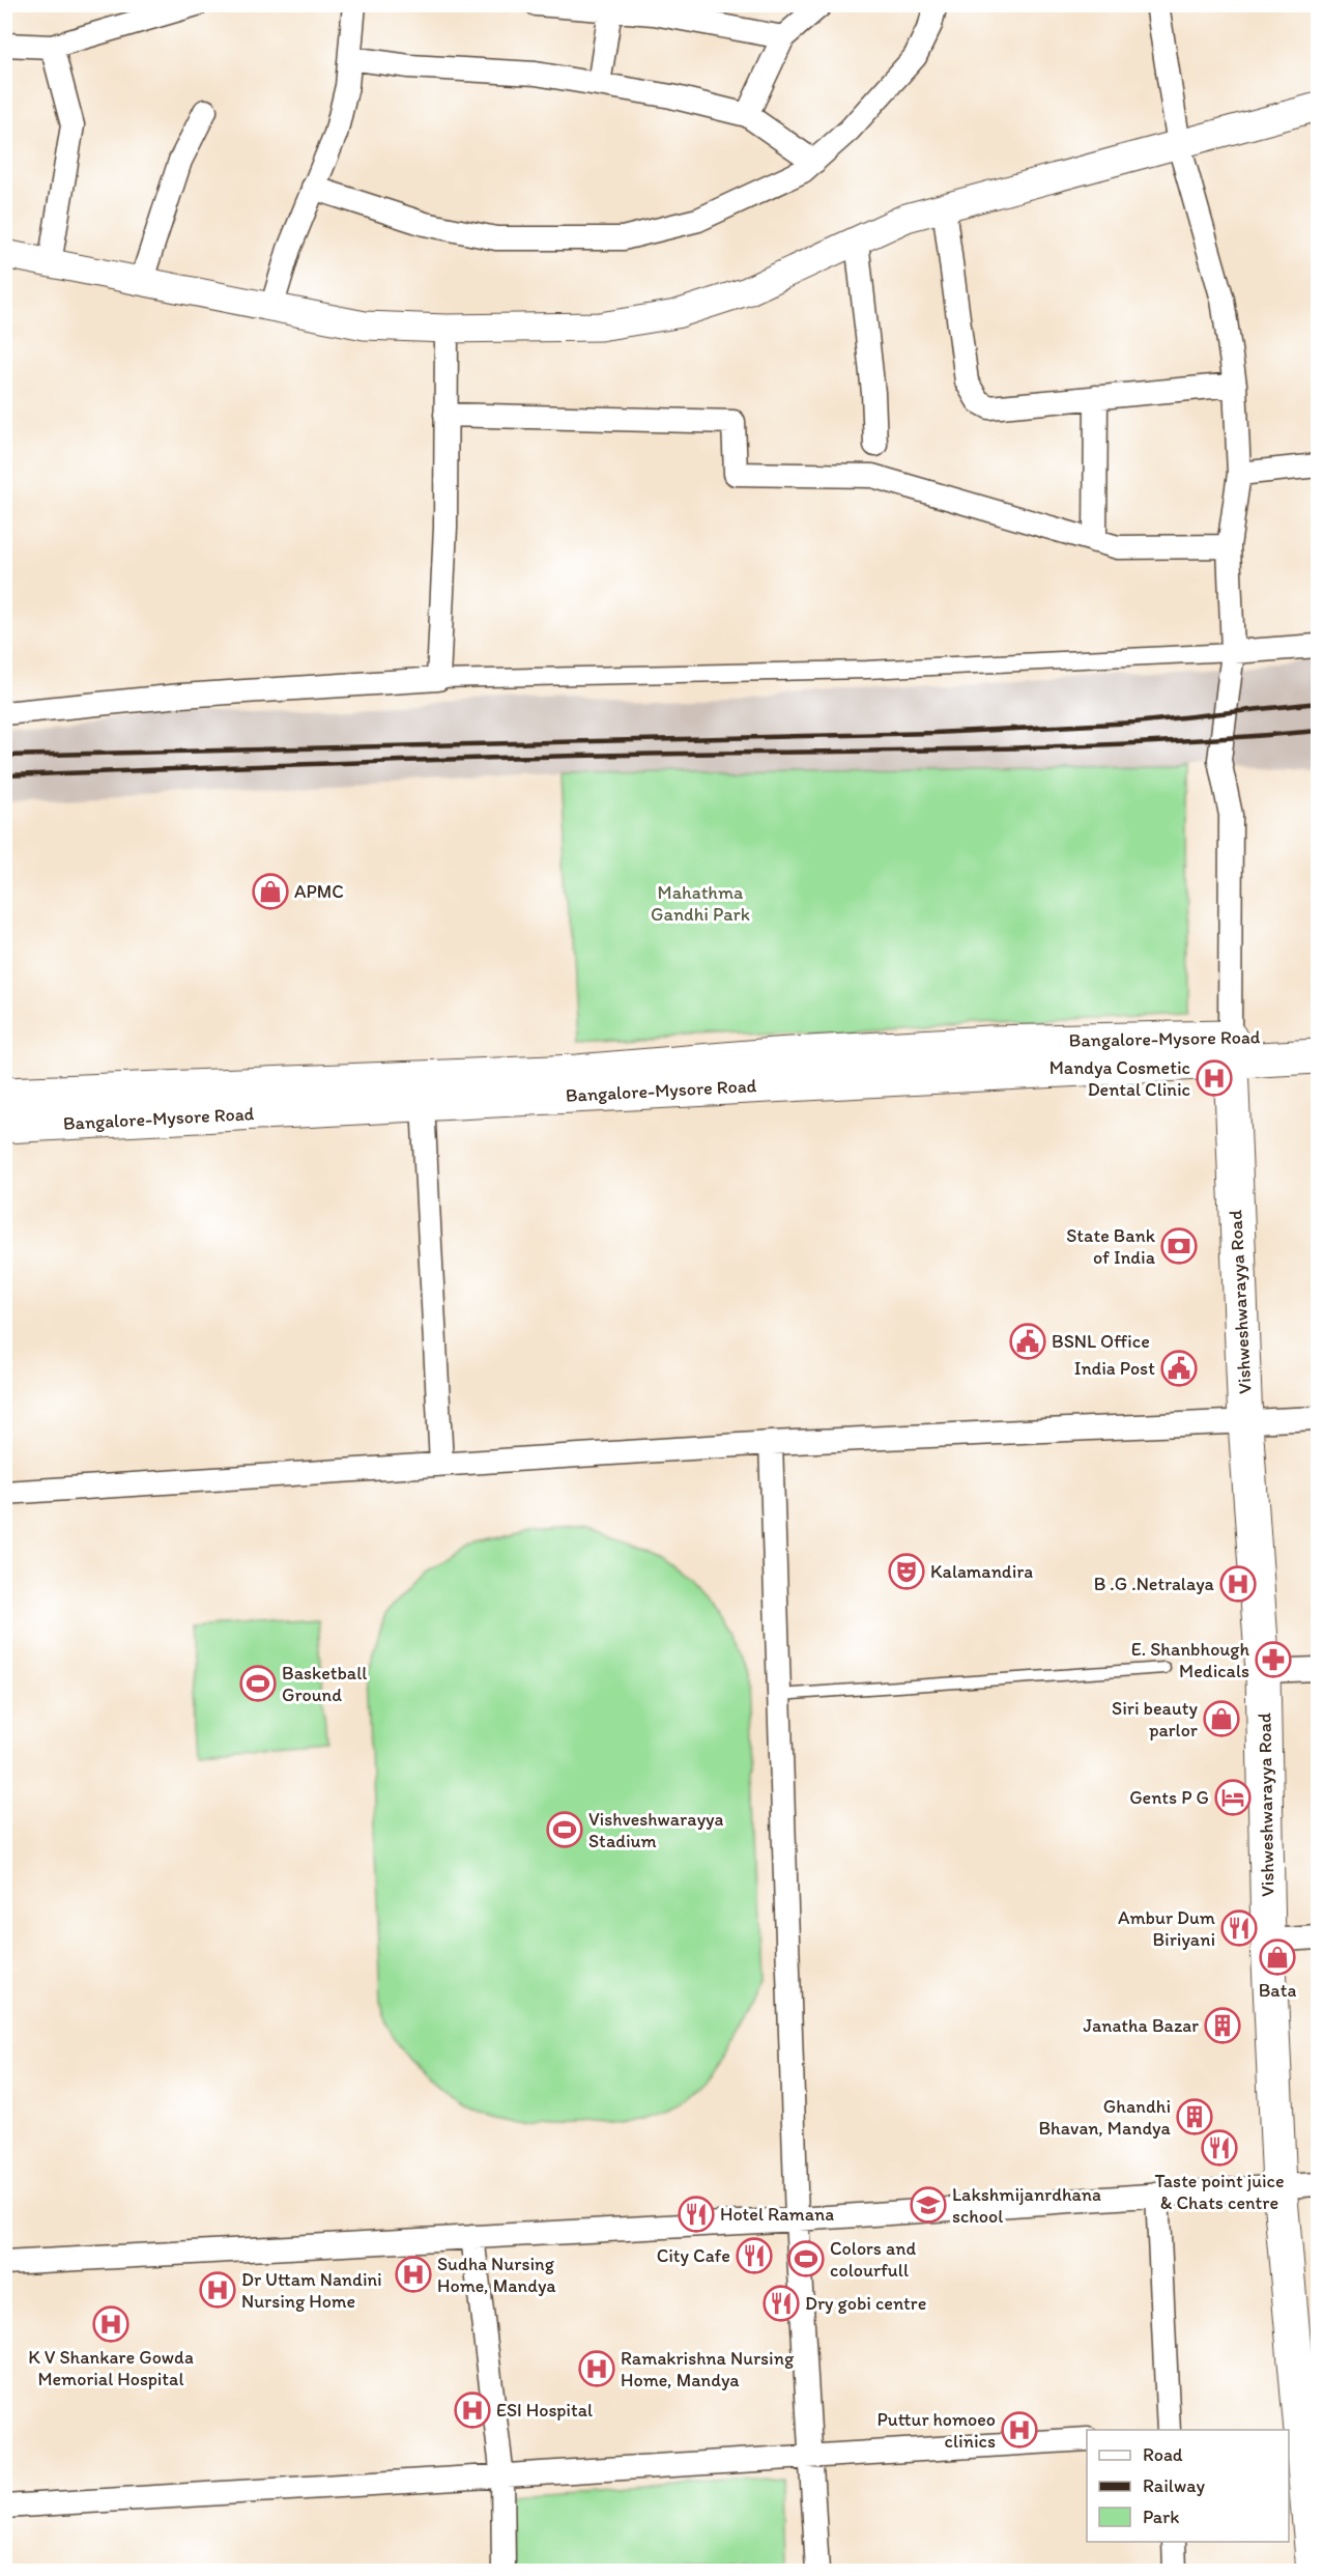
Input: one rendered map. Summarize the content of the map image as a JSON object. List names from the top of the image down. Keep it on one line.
{"streets":{"main road":["Bangalore-Mysore Road","Vishweshwarayya Road"]},"crossings":[["Bangalore-Mysore Road","Vishweshwarayya Road"]],"parks":["Mahathma Gandhi Park"],"places":{"shop":["APMC","Siri beauty parlor","Bata"],"hospital":["Mandya Cosmetic Dental Clinic","B .G .Netralaya","Sudha Nursing Home, Mandya","Dr Uttam Nandini Nursing Home","K V Shankare Gowda Memorial Hospital","Ramakrishna Nursing Home, Mandya","ESI Hospital","Puttur homoeo clinics"],"bank":["State Bank of India"],"public building":["BSNL Office","India Post"],"theatre":["Kalamandira"],"pharmacy":["E. Shanbhough Medicals"],"sports":["Basketball Ground","Vishveshwarayya Stadium","Colors and colourfull"],"hotel":["Gents P G"],"restaurant":["Ambur Dum Biriyani","Taste point juice & Chats centre","Hotel Ramana","City Cafe","Dry gobi centre"],"building":["Janatha Bazar","Ghandhi Bhavan, Mandya"],"school or university":["Lakshmijanrdhana school"]},"legend":["Road","Railway","Park"]}
